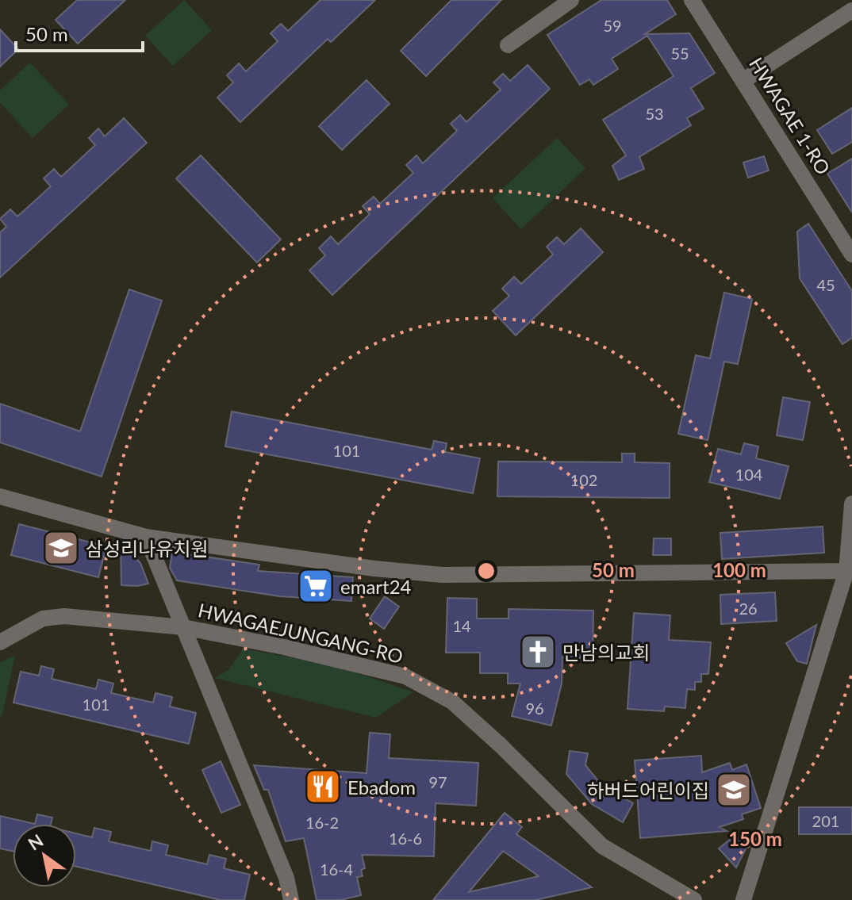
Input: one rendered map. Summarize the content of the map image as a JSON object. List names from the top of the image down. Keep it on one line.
{"streets":{"street":["HWAGAE 1-RO","HWAGAEJUNGANG-RO"]},"places":{"school or university":["삼성리나유치원","하버드어린이집"],"supermarket":["emart24"],"church":["만남의교회"],"restaurant":["Ebadom"]},"house_numbers":["59","55","53","45","101","104","102","26","14","101","96","97","201","16-2","16-6","16-4"],"scale_bar":"50 m","north":"top left","rings":["50 m","100 m","150 m"]}
